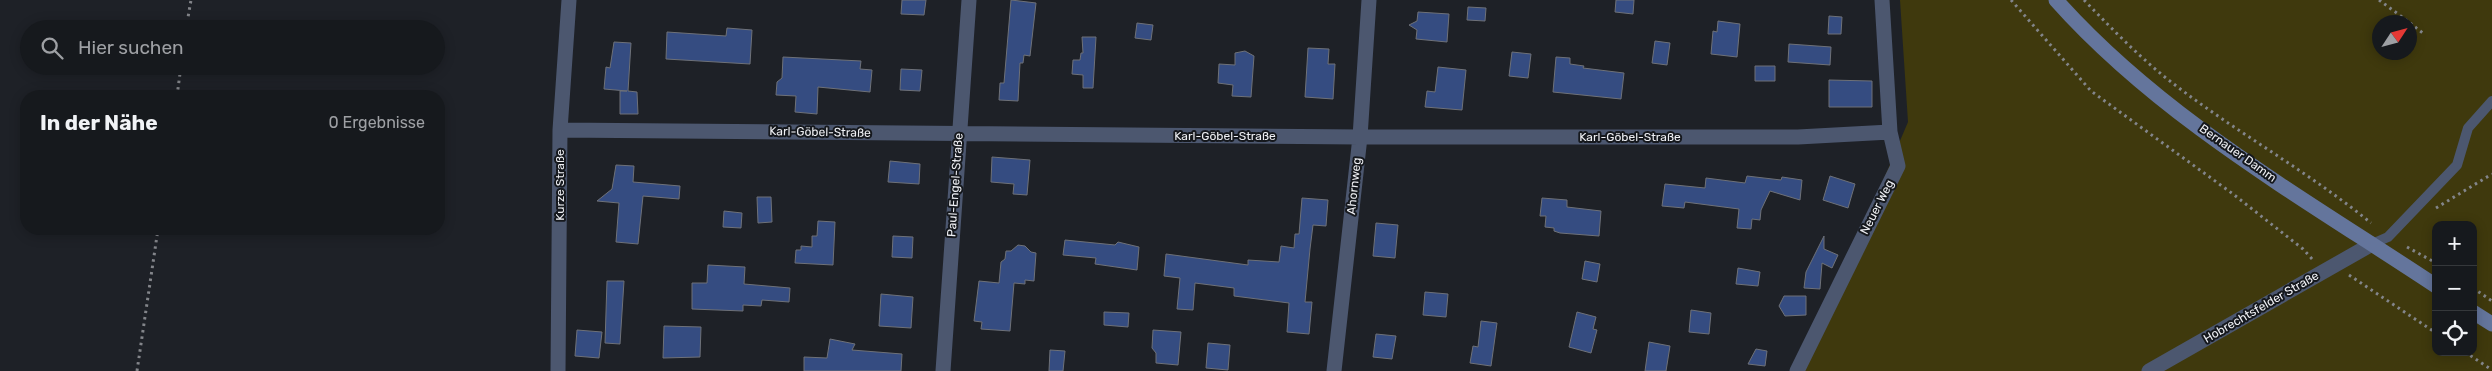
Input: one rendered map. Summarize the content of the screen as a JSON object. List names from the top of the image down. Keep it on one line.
{"streets":{"main road":["Bernauer Damm"],"street":["Karl-Göbel-Straße","Kurze Straße","Paul-Engel-Straße","Ahornweg","Neuer Weg","Hobrechtsfelder Straße"]},"crossings":[["Karl-Göbel-Straße","Kurze Straße"],["Karl-Göbel-Straße","Paul-Engel-Straße"],["Karl-Göbel-Straße","Ahornweg"],["Karl-Göbel-Straße","Neuer Weg"],["Bernauer Damm","Hobrechtsfelder Straße"]],"north":"top right","page":{"search":"Hier suchen","heading":["In der Nähe","0 Ergebnisse"],"map_buttons":["+","−"]}}
